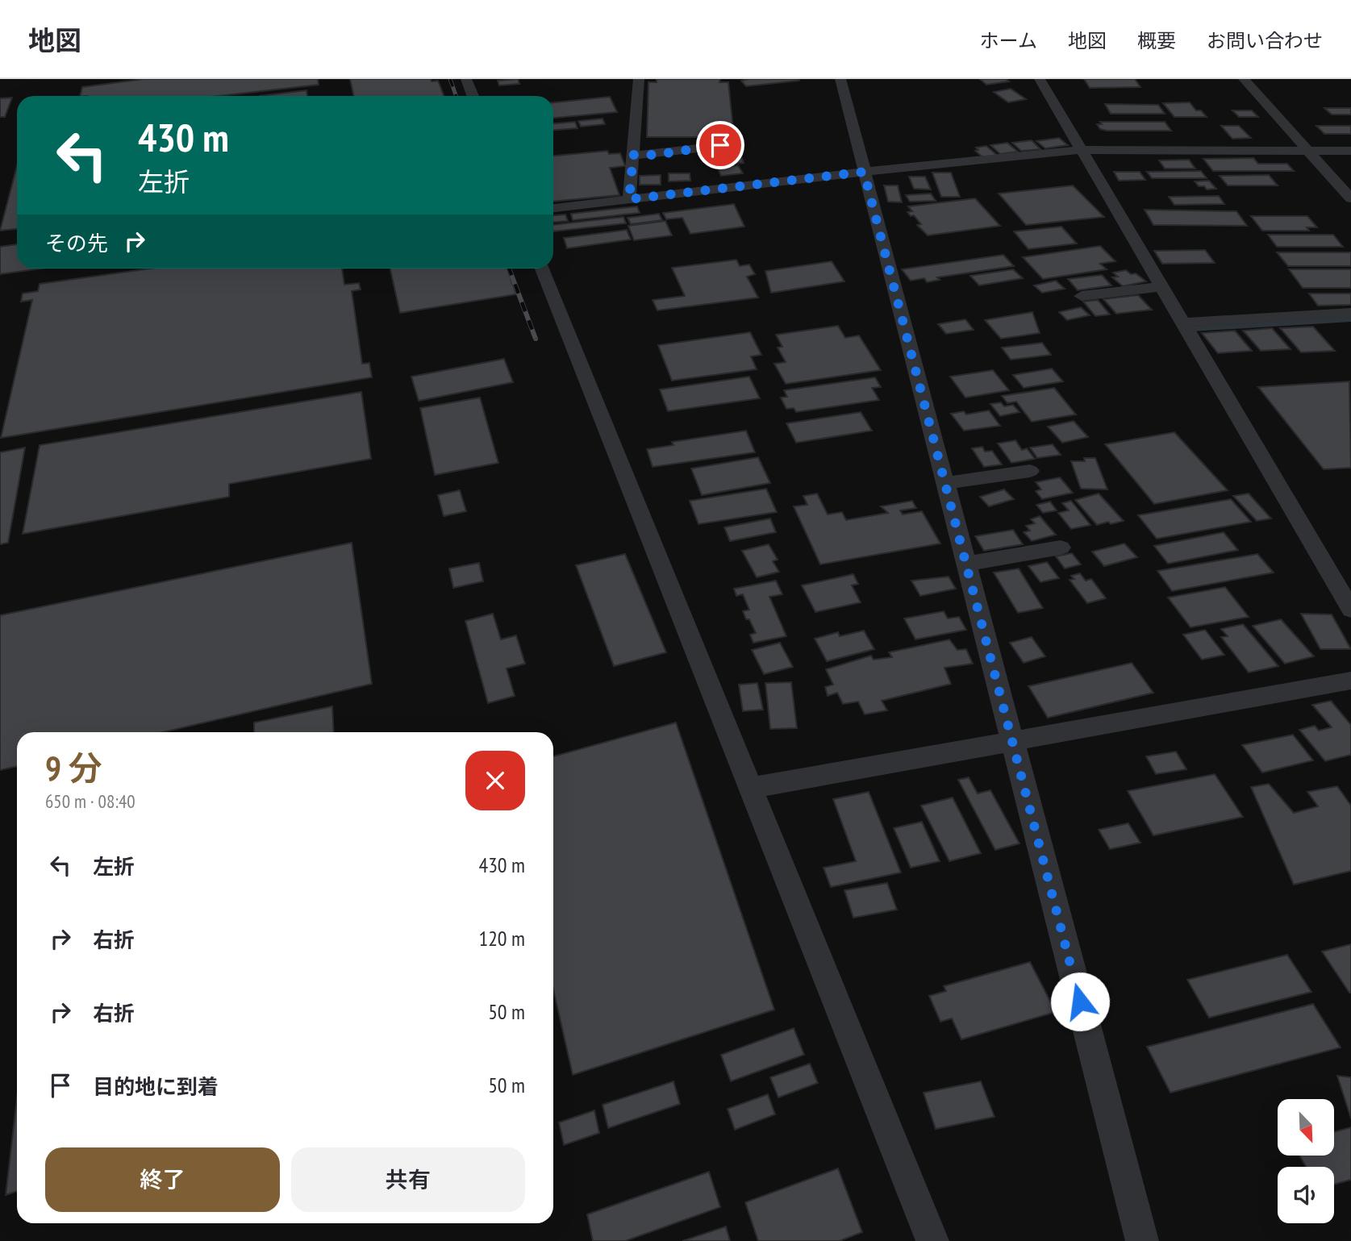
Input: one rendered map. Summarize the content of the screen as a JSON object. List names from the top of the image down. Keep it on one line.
{"north":"bottom right","page":{"header":"地図","nav":["ホーム","地図","概要","お問い合わせ"],"turn":["430 m","左折"],"then":"その先","heading":["9 分","650 m · 08:40"],"list":[{"name":"左折","value":"430 m"},{"name":"右折","value":"120 m"},{"name":"右折","value":"50 m"},{"name":"目的地に到着","value":"50 m"}],"buttons":["終了","共有"]}}
